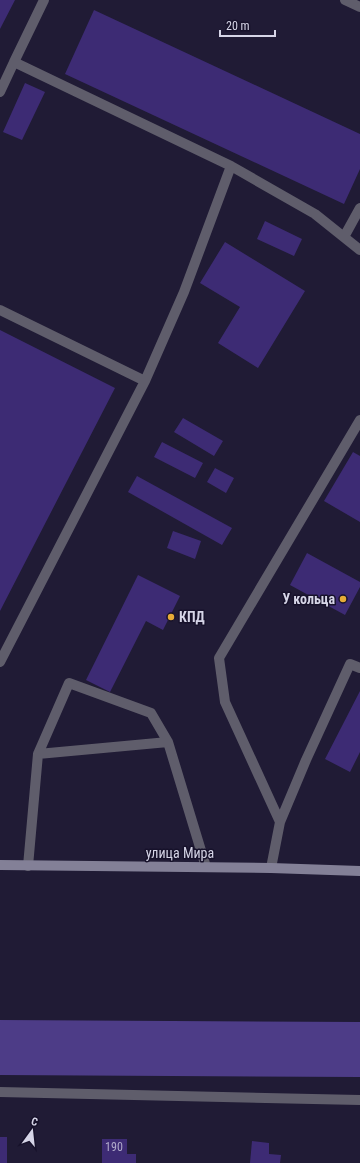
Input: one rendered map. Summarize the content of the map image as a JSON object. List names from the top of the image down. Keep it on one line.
{"streets":{"main road":["улица Мира"]},"places":["У кольца","КПД"],"house_numbers":["190"],"scale_bar":"20 m","north":"top"}
